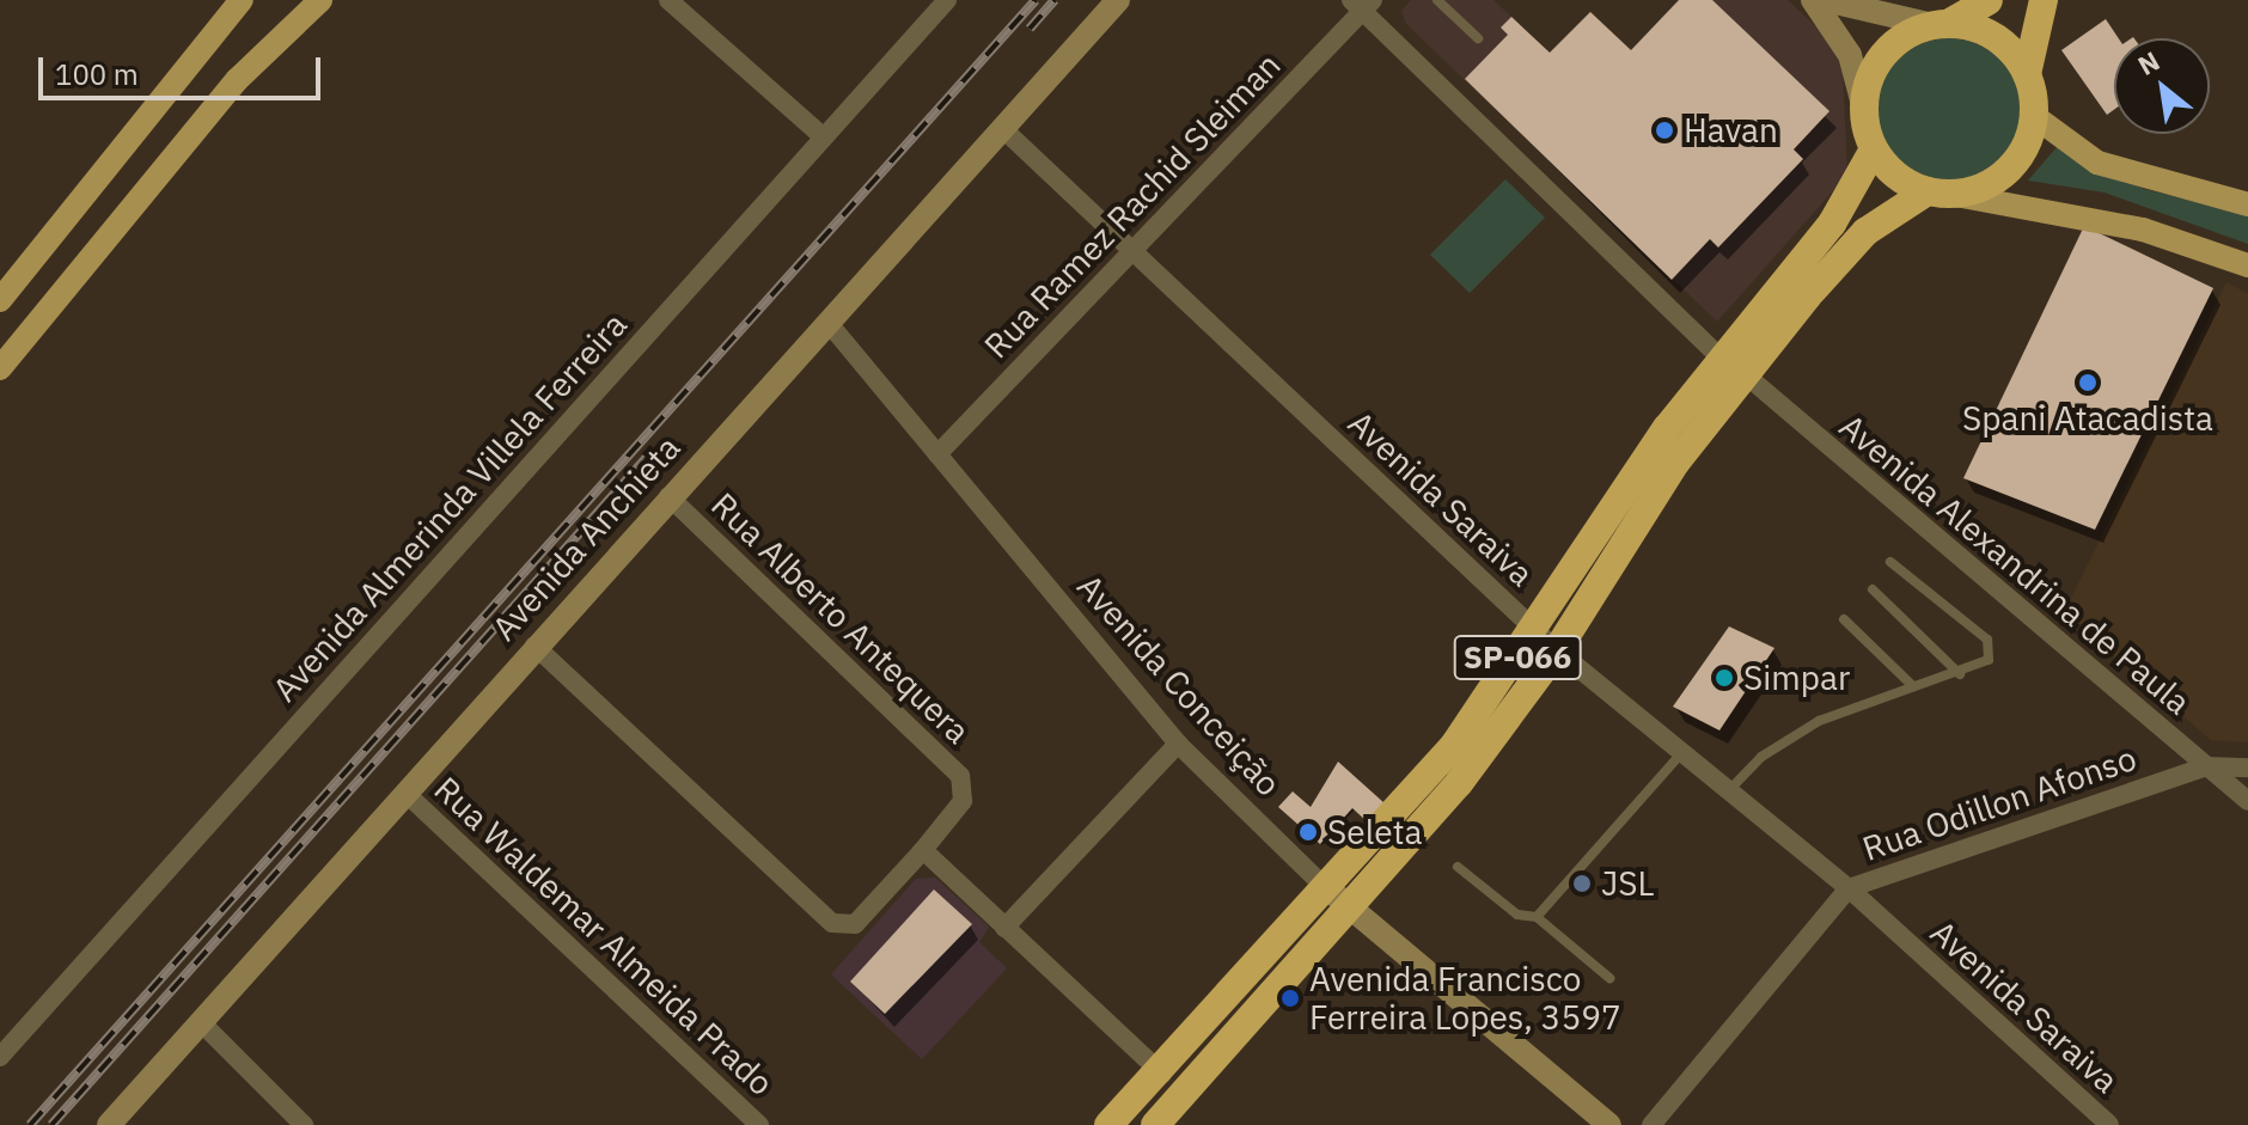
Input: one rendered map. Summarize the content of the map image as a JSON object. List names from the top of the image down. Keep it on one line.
{"streets":{"highway":["SP-066"],"main road":["Avenida Anchieta","Avenida Conceição"],"street":["Rua Ramez Rachid Sleiman","Avenida Saraiva","Avenida Almerinda Villela Ferreira","Avenida Alexandrina de Paula","Rua Alberto Antequera","Rua Odillon Afonso","Rua Waldemar Almeida Prado"]},"crossings":[["Rua Ramez Rachid Sleiman","Avenida Saraiva"],["Rua Ramez Rachid Sleiman","Avenida Alexandrina de Paula"],["Rua Ramez Rachid Sleiman","Avenida Conceição"],["Avenida Saraiva","Avenida Anchieta"],["Avenida Saraiva","SP-066"],["Avenida Saraiva","Rua Odillon Afonso"],["Avenida Anchieta","Rua Alberto Antequera"],["Avenida Anchieta","Avenida Conceição"],["Avenida Anchieta","Rua Waldemar Almeida Prado"],["Avenida Alexandrina de Paula","SP-066"],["Avenida Alexandrina de Paula","Rua Odillon Afonso"],["SP-066","Avenida Conceição"]],"places":["Havan","Spani Atacadista","Simpar","Seleta","JSL","Avenida Francisco Ferreira Lopes, 3597"],"scale_bar":"100 m","north":"top left"}
